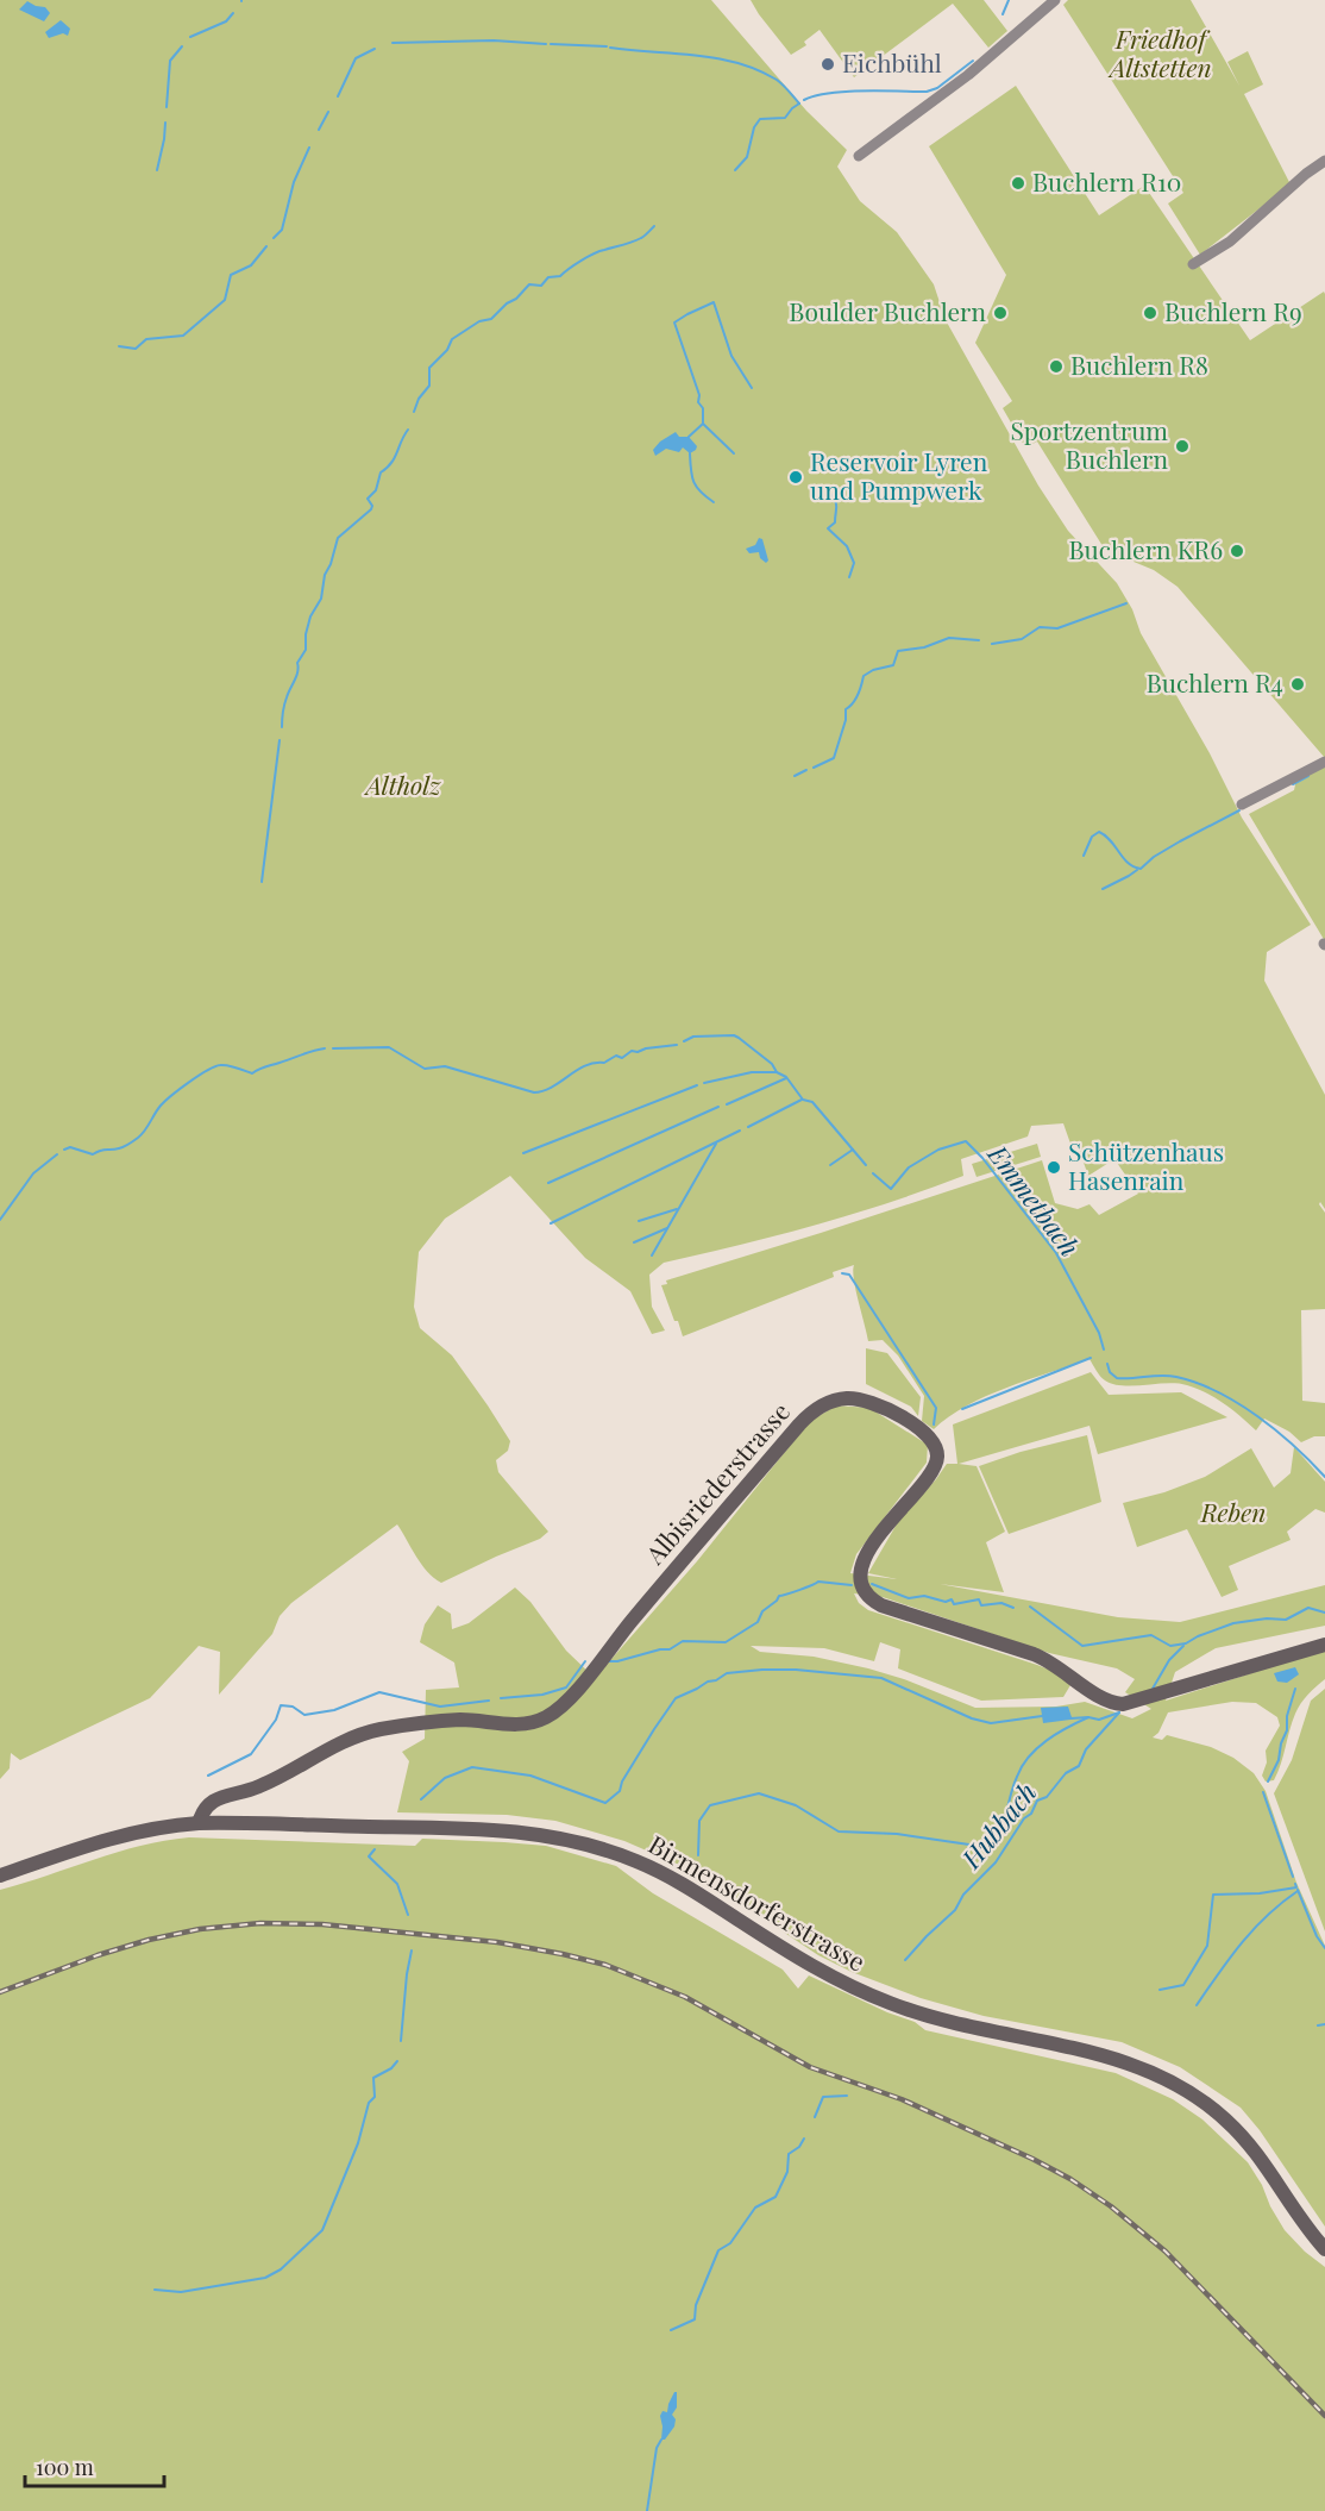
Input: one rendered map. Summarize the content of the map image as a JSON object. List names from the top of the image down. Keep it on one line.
{"streets":{"main road":["Albisriederstrasse","Birmensdorferstrasse"]},"crossings":[["Albisriederstrasse","Birmensdorferstrasse"]],"water":["Emmetbach","Hubbach"],"parks":["Friedhof Altstetten","Altholz","Reben"],"places":["Eichbühl","Buchlern R10","Boulder Buchlern","Buchlern R9","Buchlern R8","Sportzentrum Buchlern","Reservoir Lyren und Pumpwerk","Buchlern KR6","Buchlern R4","Schützenhaus Hasenrain"],"scale_bar":"100 m"}
